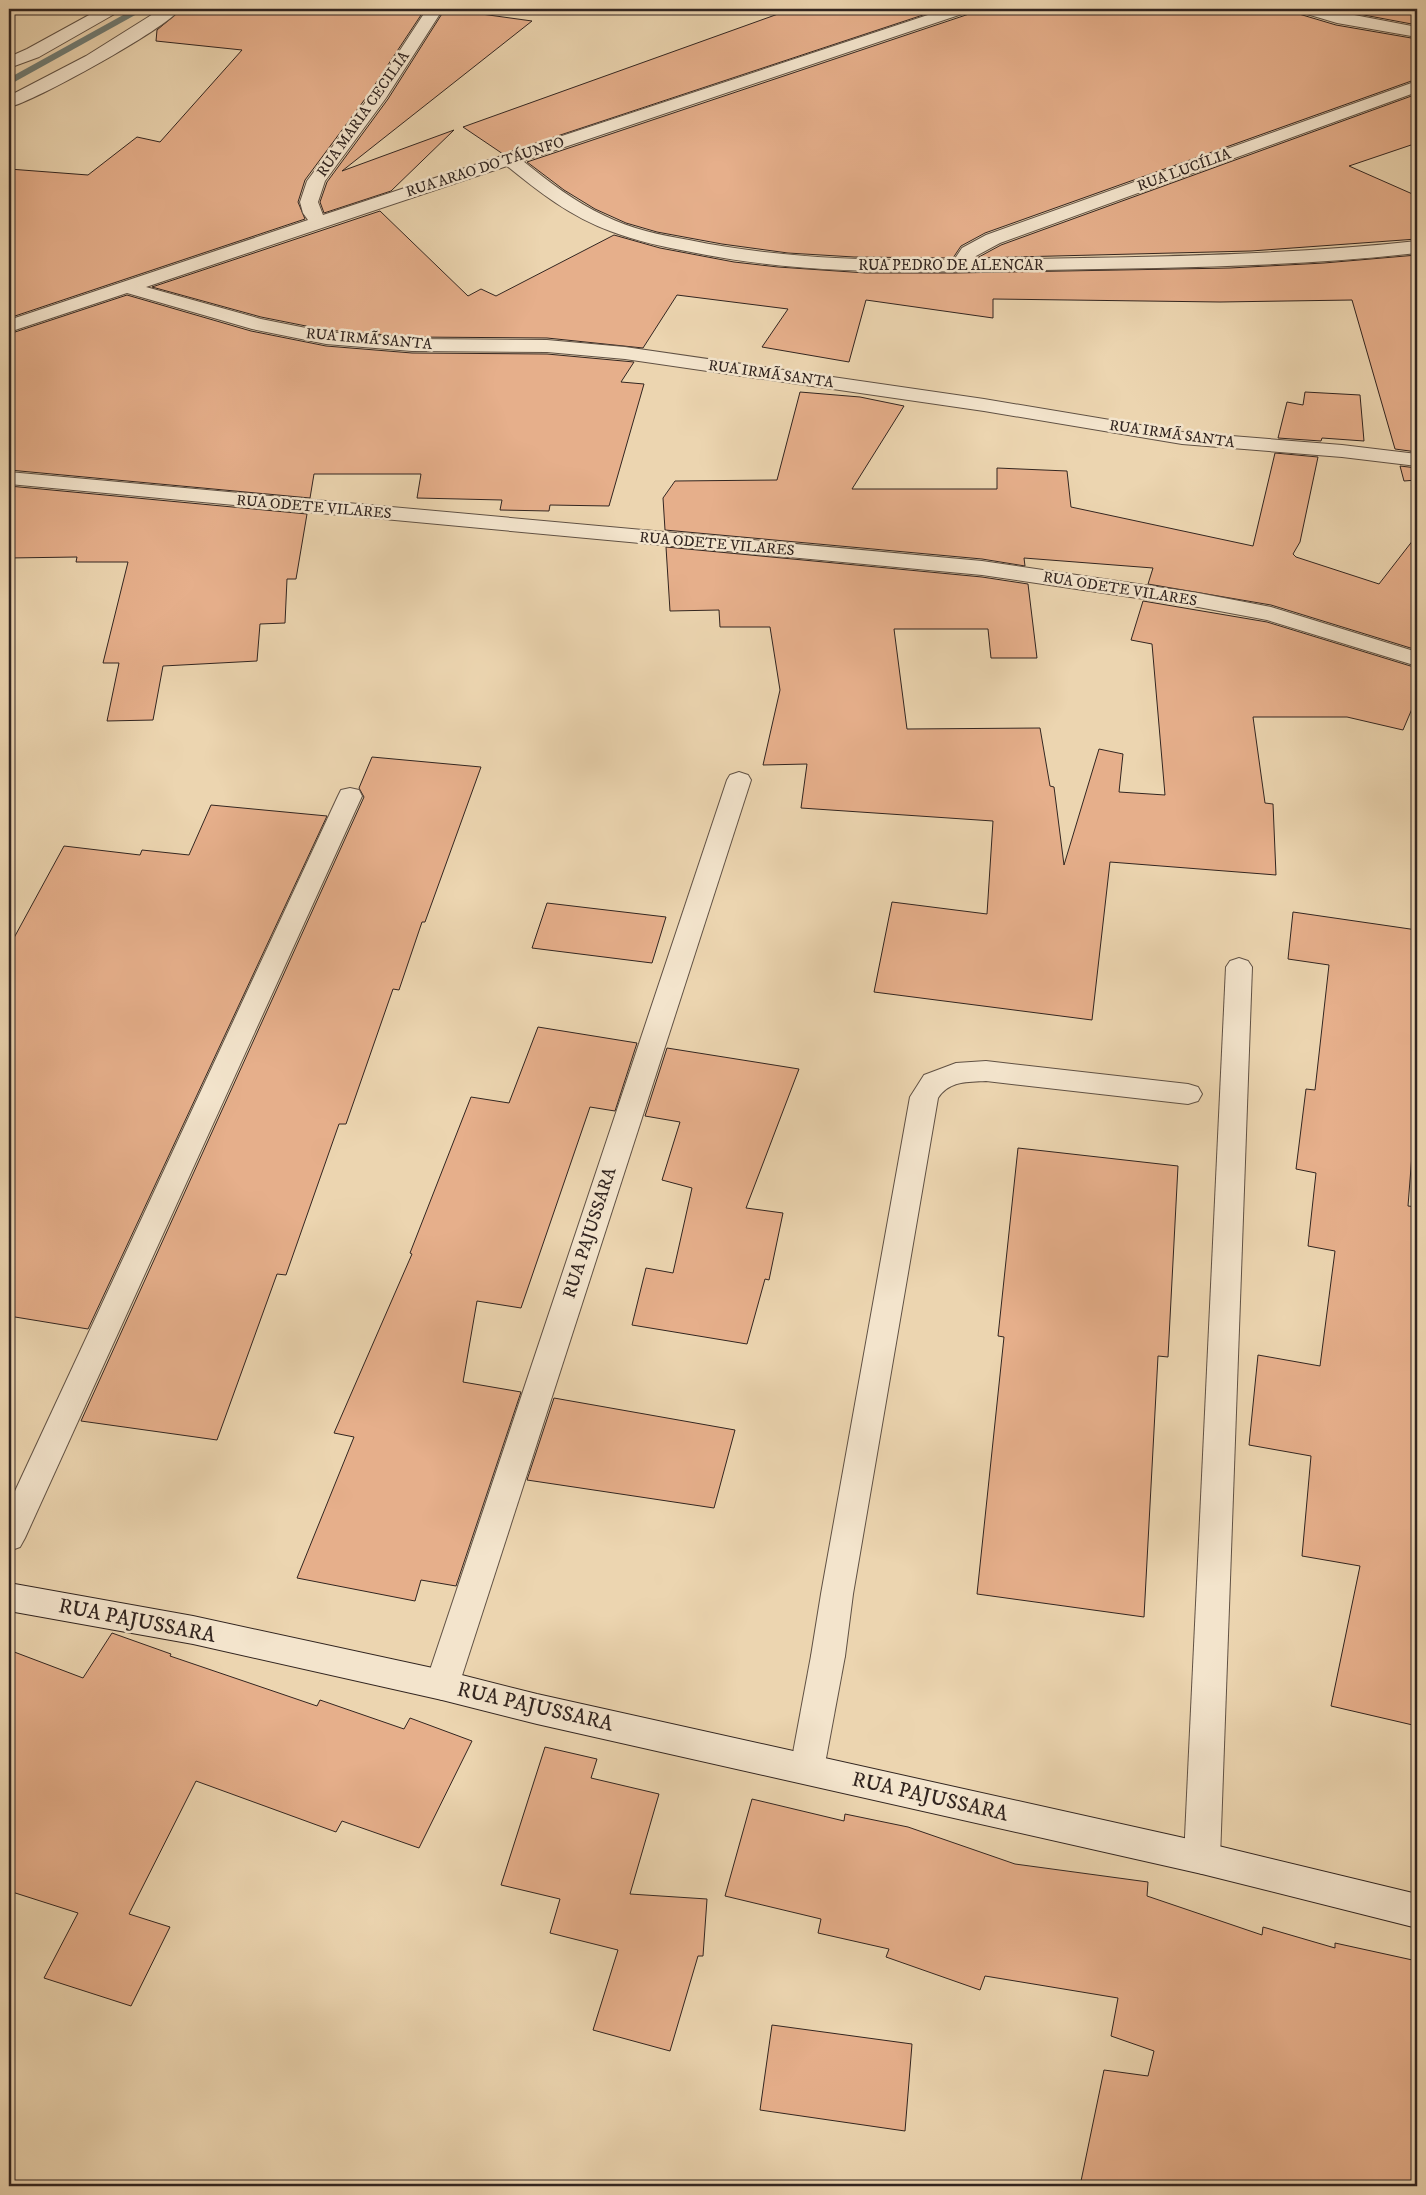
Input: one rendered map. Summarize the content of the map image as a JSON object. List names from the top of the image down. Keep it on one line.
{"streets":{"street":["RUA MARIA CECILIA","RUA ARAO DO TÁUNFO","RUA LUCÍLIA","RUA PEDRO DE ALENCAR","RUA IRMÃ SANTA","RUA ODETE VILARES","RUA PAJUSSARA"]},"crossings":[["RUA MARIA CECILIA","RUA ARAO DO TÁUNFO"],["RUA ARAO DO TÁUNFO","RUA PEDRO DE ALENCAR"],["RUA ARAO DO TÁUNFO","RUA IRMÃ SANTA"],["RUA LUCÍLIA","RUA PEDRO DE ALENCAR"]]}
